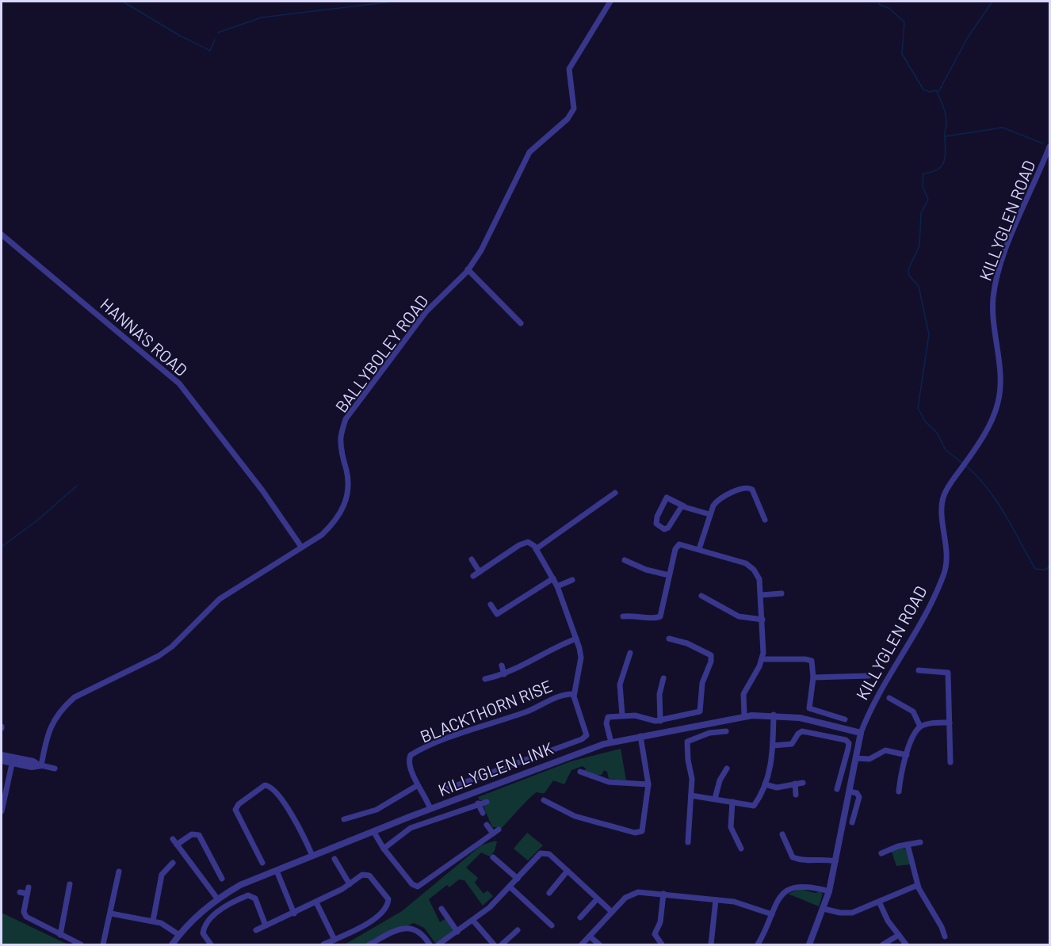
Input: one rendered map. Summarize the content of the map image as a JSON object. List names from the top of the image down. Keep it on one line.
{"streets":{"street":["KILLYGLEN ROAD","HANNA'S ROAD","BALLYBOLEY ROAD","BLACKTHORN RISE","KILLYGLEN LINK"]},"crossings":[["KILLYGLEN ROAD","KILLYGLEN LINK"],["HANNA'S ROAD","BALLYBOLEY ROAD"],["BLACKTHORN RISE","KILLYGLEN LINK"]]}
